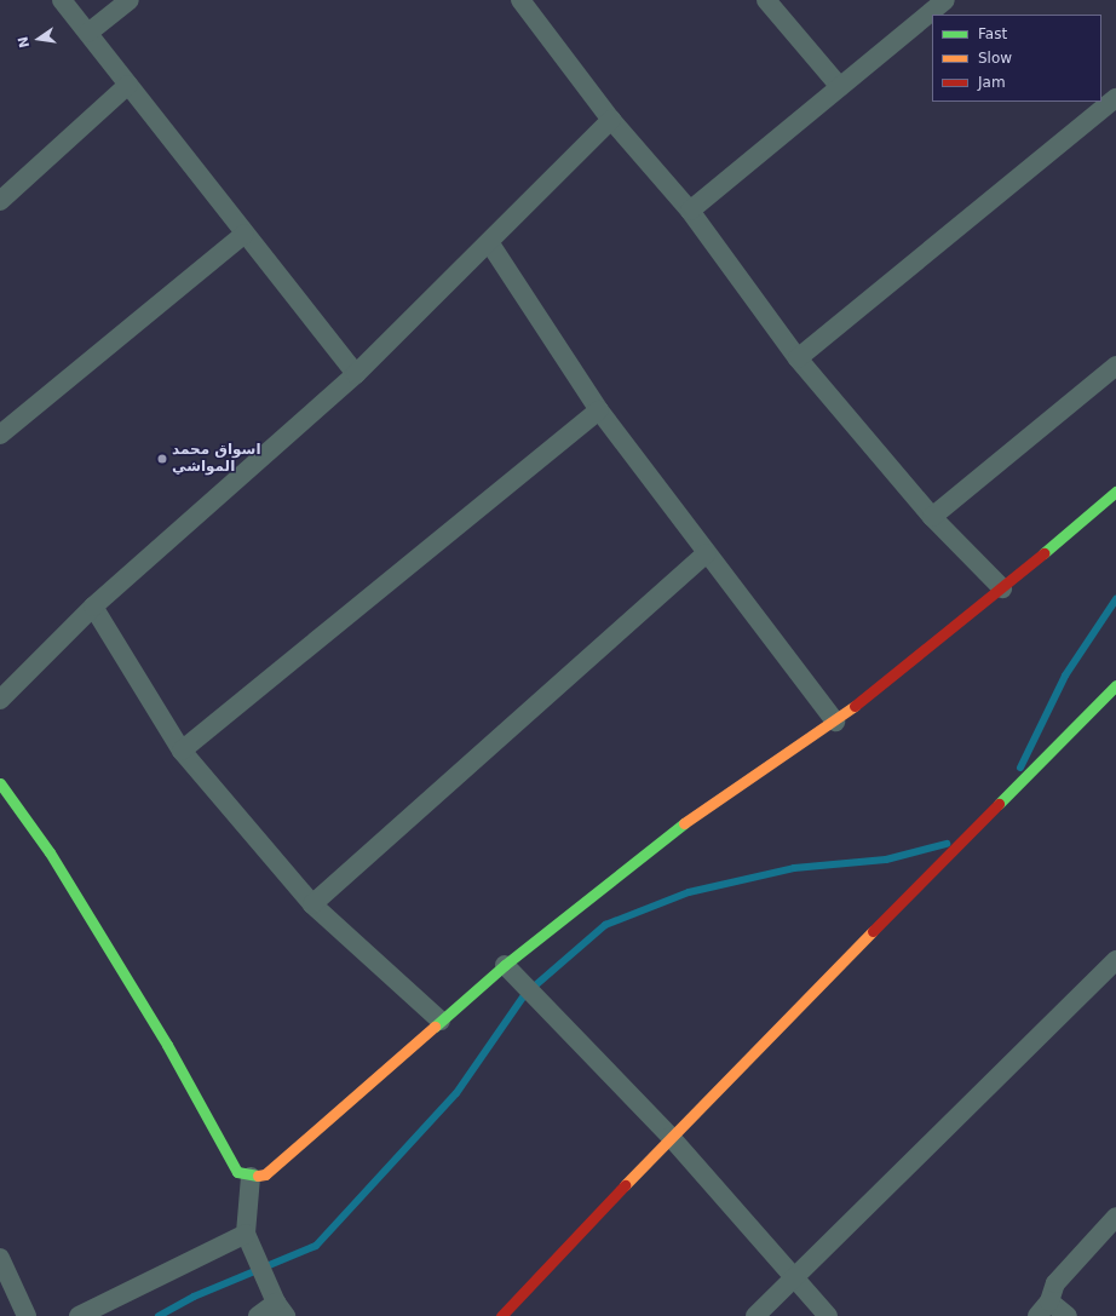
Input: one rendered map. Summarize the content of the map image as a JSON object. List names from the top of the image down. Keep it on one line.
{"places":["اسواق محمد المواشي"],"legend":["Fast","Slow","Jam"],"north":"left"}
